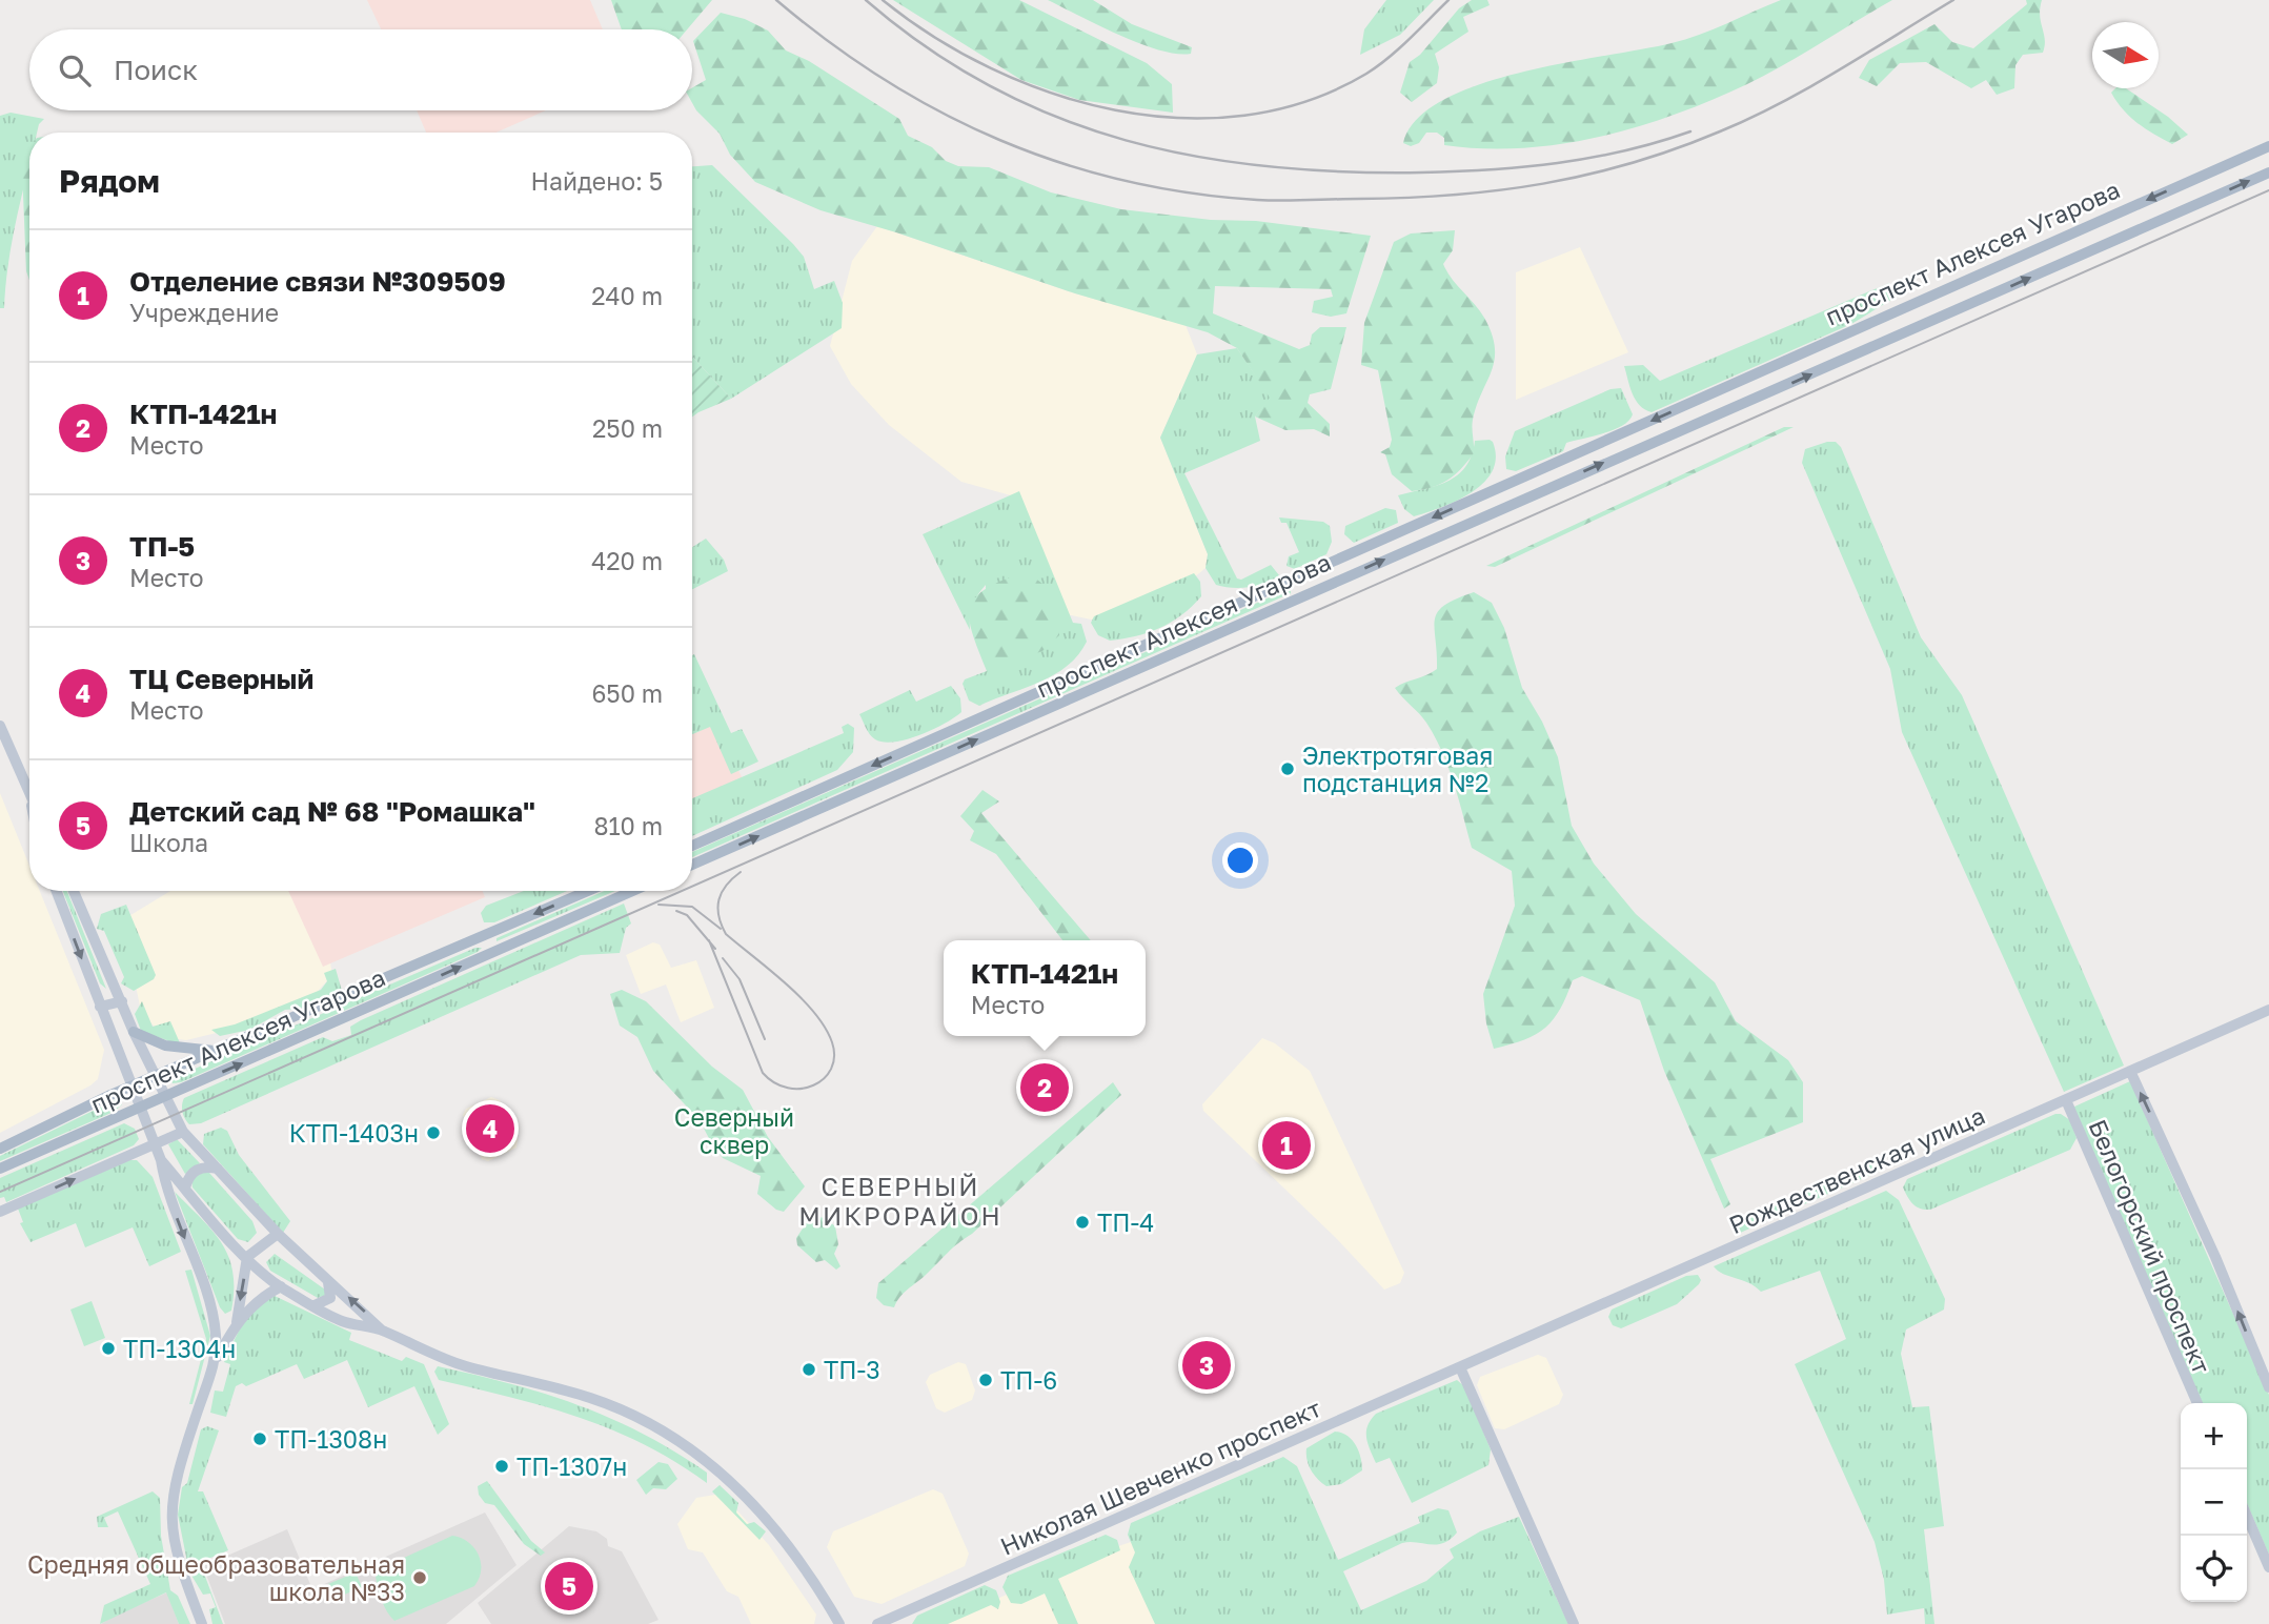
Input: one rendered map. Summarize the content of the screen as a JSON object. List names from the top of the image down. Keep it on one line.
{"streets":{"main road":["проспект Алексея Угарова","Рождественская улица","Белогорский проспект","Николая Шевченко проспект"]},"crossings":[["Рождественская улица","Белогорский проспект"],["Рождественская улица","Николая Шевченко проспект"]],"districts":["СЕВЕРНЫЙ МИКРОРАЙОН"],"parks":["Северный сквер"],"places":["Электротяговая подстанция №2","КТП-1403н","ТП-4","ТП-1304н","ТП-3","ТП-6","ТП-1308н","ТП-1307н","Средняя общеобразовательная школа №33"],"north":"right","page":{"search":"Поиск","heading":["Рядом","Найдено: 5"],"list":[{"mark":"1","name":"Отделение связи №309509","note":"Учреждение","value":"240 m"},{"mark":"2","name":"КТП-1421н","note":"Место","value":"250 m"},{"mark":"3","name":"ТП-5","note":"Место","value":"420 m"},{"mark":"4","name":"ТЦ Северный","note":"Место","value":"650 m"},{"mark":"5","name":"Детский сад № 68 \"Ромашка\"","note":"Школа","value":"810 m"}],"popup":["КТП-1421н","Место"],"pins":["2","4","1","3","5"],"map_buttons":["+","−"]}}
